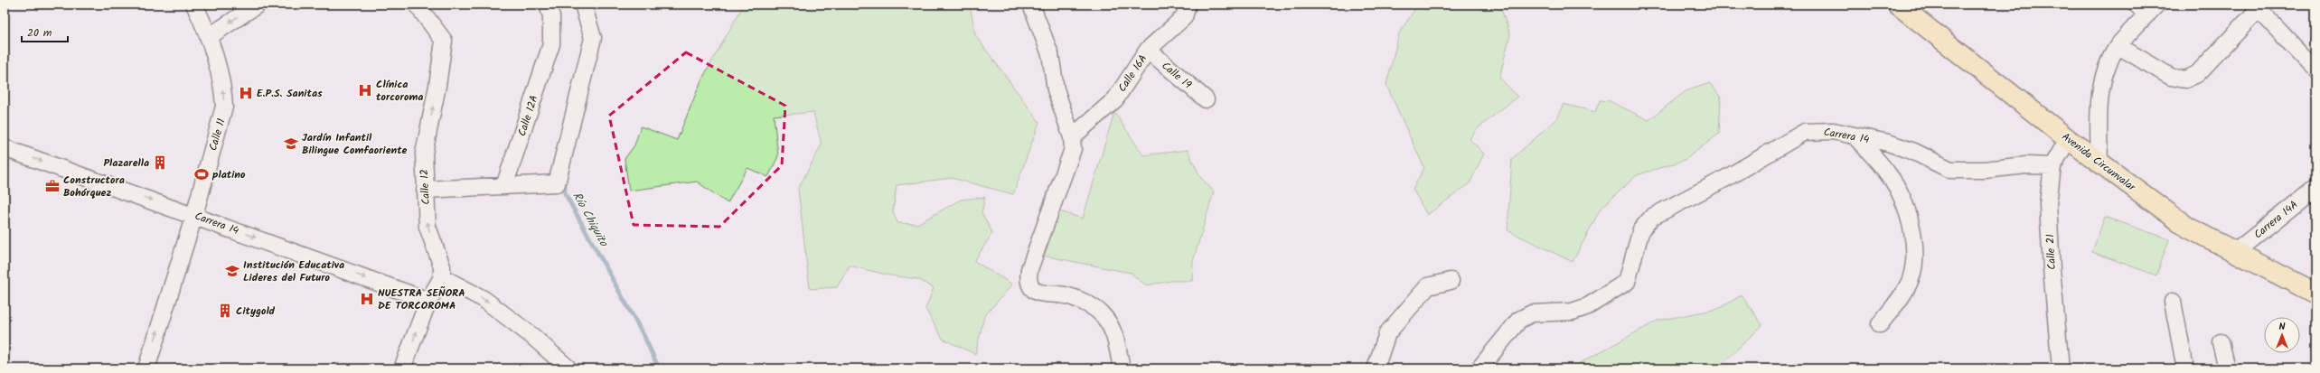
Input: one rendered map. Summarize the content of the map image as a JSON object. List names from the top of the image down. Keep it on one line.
{"streets":{"main road":["Avenida Circunvalar"],"street":["Calle 16A","Calle 19","Calle 12A","Calle 11","Carrera 14","Calle 12","Carrera 14A","Calle 21"]},"crossings":[["Calle 16A","Calle 19"],["Calle 11","Carrera 14"],["Carrera 14","Calle 21"],["Avenida Circunvalar","Carrera 14A"],["Avenida Circunvalar","Calle 21"]],"one_way":["Calle 11","Carrera 14","Calle 12"],"water":["Río Chiquito"],"places":{"hospital":["Clínica torcoroma","E.P.S. Sanitas","NUESTRA SEÑORA DE TORCOROMA"],"school or university":["Jardín Infantil Bilingue Comfaoriente","Institución Educativa Lideres del Futuro"],"building":["Plazarella","Citygold"],"sports":["platino"],"office":["Constructora Bohórquez"]},"scale_bar":"20 m","north":"top"}
